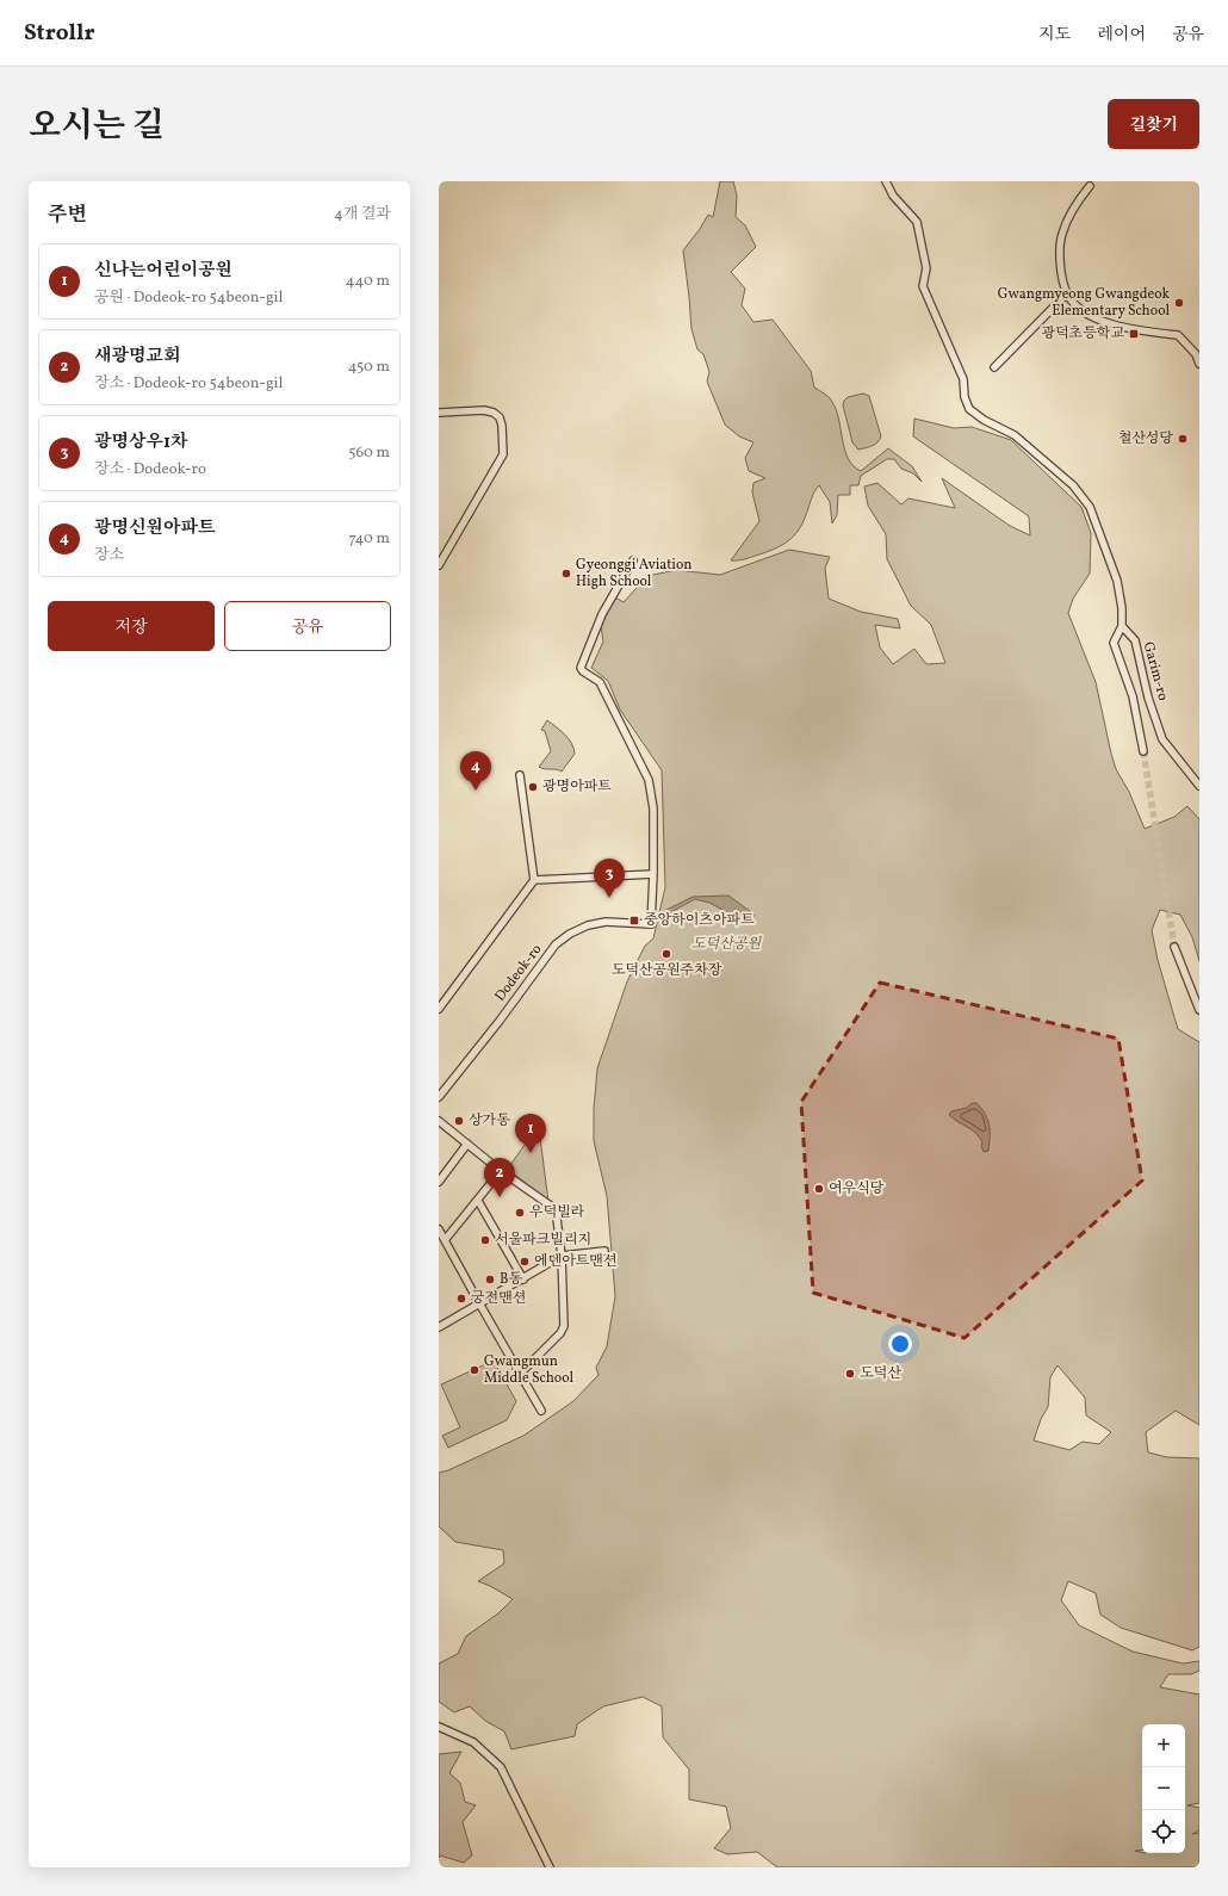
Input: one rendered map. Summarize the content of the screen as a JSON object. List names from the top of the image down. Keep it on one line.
{"streets":{"street":["Garim-ro","Dodeok-ro"]},"parks":["도덕산공원"],"places":{"other":["Gwangmyeong Gwangdeok Elementary School","철산성당","Gyeonggi Aviation High School","광명아파트","도덕산공원주차장","상가동","여우식당","우덕빌라","서울파크빌리지","에덴아트맨션","B동","궁전맨션","Gwangmun Middle School","도덕산"],"transit":["광덕초등학교","중앙하이츠아파트"]},"page":{"header":"Strollr","nav":["지도","레이어","공유"],"title":"오시는 길","buttons":["길찾기",["저장","공유"]],"heading":["주변","4개 결과"],"list":[{"mark":"1","name":"신나는어린이공원","note":"공원 · Dodeok-ro 54beon-gil","value":"440 m"},{"mark":"2","name":"새광명교회","note":"장소 · Dodeok-ro 54beon-gil","value":"450 m"},{"mark":"3","name":"광명상우1차","note":"장소 · Dodeok-ro","value":"560 m"},{"mark":"4","name":"광명신원아파트","note":"장소","value":"740 m"}],"pins":["4","3","1","2"],"map_buttons":["+","−"]}}
